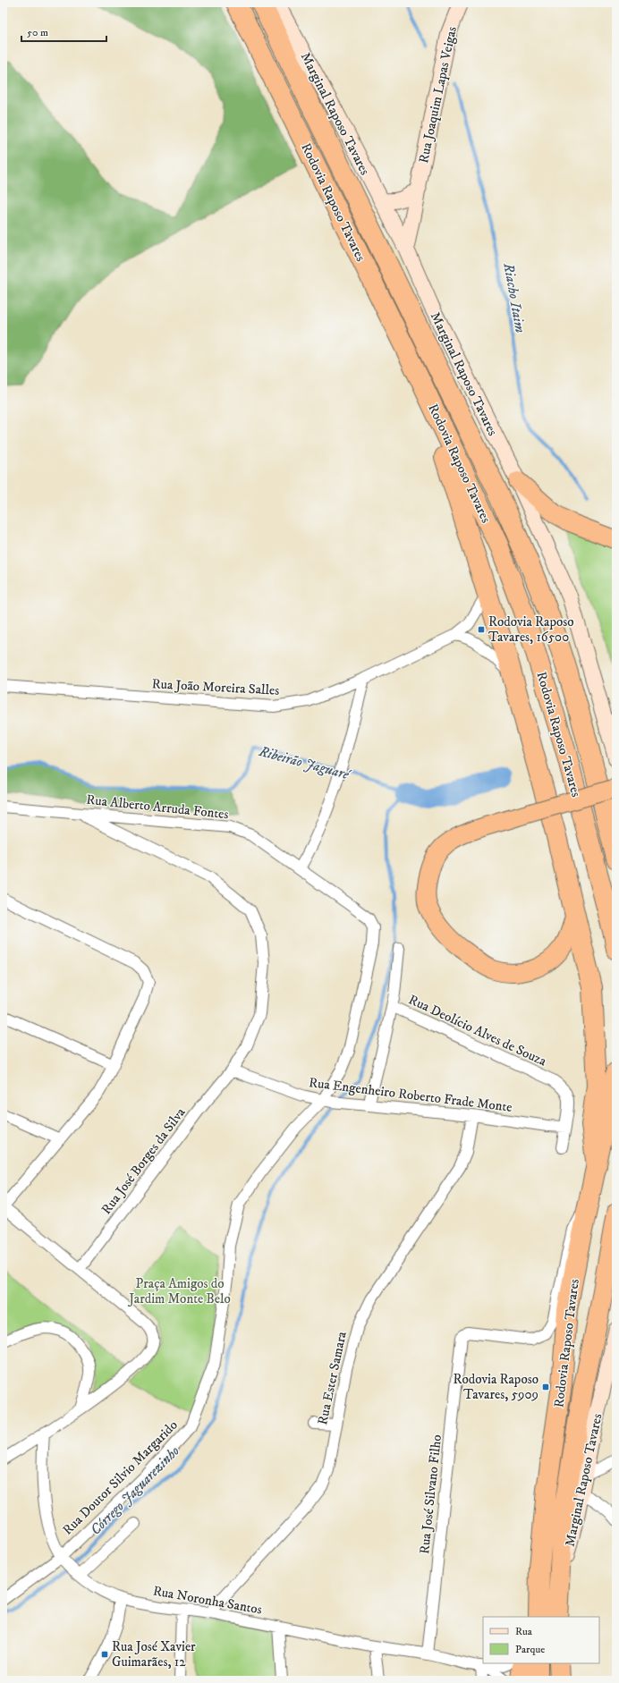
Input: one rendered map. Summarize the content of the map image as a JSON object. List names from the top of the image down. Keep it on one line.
{"streets":{"highway":["Rodovia Raposo Tavares"],"main road":["Rua Joaquim Lapas Veigas","Marginal Raposo Tavares"],"street":["Rua João Moreira Salles","Rua Alberto Arruda Fontes","Rua Deolício Alves de Souza","Rua Engenheiro Roberto Frade Monte","Rua José Borges da Silva","Rua Ester Samara","Rua Doutor Silvio Margarido","Rua José Silvano Filho","Rua Noronha Santos"]},"crossings":[["Rua Joaquim Lapas Veigas","Marginal Raposo Tavares"],["Marginal Raposo Tavares","Rodovia Raposo Tavares"],["Rodovia Raposo Tavares","Rua José Silvano Filho"],["Rua Alberto Arruda Fontes","Rua José Borges da Silva"],["Rua Alberto Arruda Fontes","Rua Doutor Silvio Margarido"],["Rua Deolício Alves de Souza","Rua Engenheiro Roberto Frade Monte"],["Rua Engenheiro Roberto Frade Monte","Rua José Borges da Silva"],["Rua Engenheiro Roberto Frade Monte","Rua Ester Samara"],["Rua Engenheiro Roberto Frade Monte","Rua Doutor Silvio Margarido"],["Rua Ester Samara","Rua Noronha Santos"],["Rua Doutor Silvio Margarido","Rua Noronha Santos"],["Rua José Silvano Filho","Rua Noronha Santos"]],"water":["Riacho Itaim","Ribeirão Jaguaré","Córrego Jaguarezinho"],"parks":["Praça Amigos do Jardim Monte Belo"],"places":{"transit":["Rodovia Raposo Tavares, 16500","Rodovia Raposo Tavares, 5909","Rua José Xavier Guimarães, 12"]},"legend":["Rua","Parque"],"scale_bar":"50 m"}
